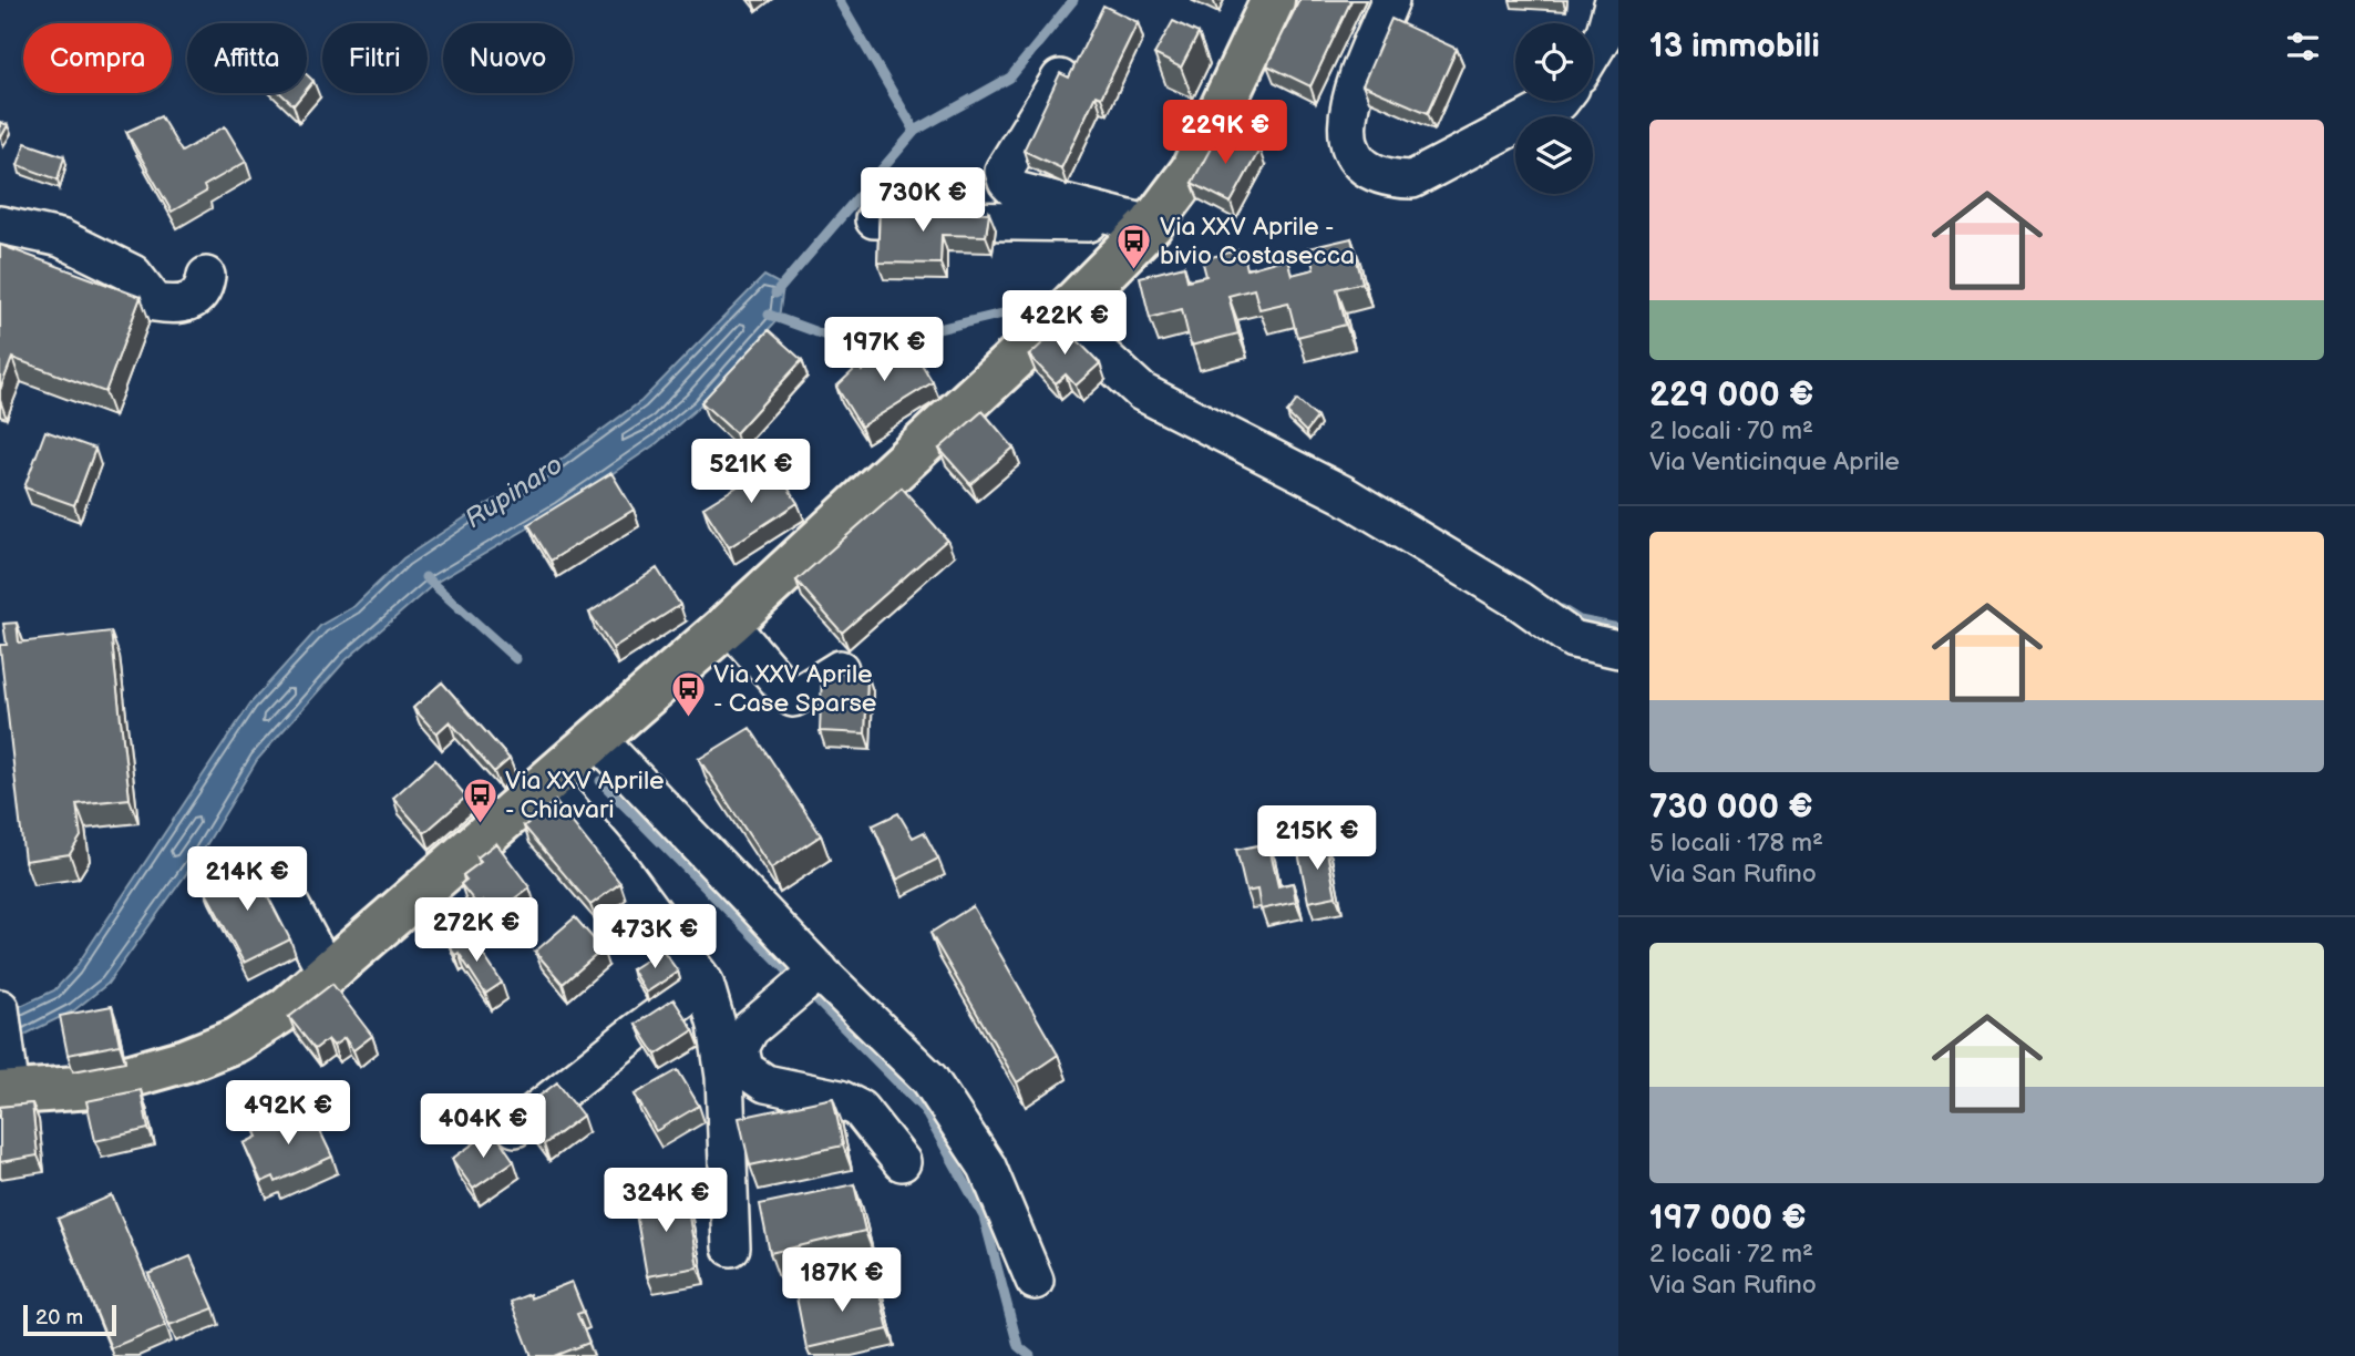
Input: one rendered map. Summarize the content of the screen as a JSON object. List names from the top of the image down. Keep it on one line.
{"water":["Rupinaro"],"places":{"bus stop":["Via XXV Aprile - bivio Costasecca","Via XXV Aprile - Case Sparse","Via XXV Aprile - Chiavari"]},"scale_bar":"20 m","page":{"heading":"13 immobili","chip":["Compra","Affitta","Filtri","Nuovo"],"list":[{"name":"229 000 €","note":"2 locali · 70 m² · Via Venticinque Aprile"},{"name":"730 000 €","note":"5 locali · 178 m² · Via San Rufino"},{"name":"197 000 €","note":"2 locali · 72 m² · Via San Rufino"}],"price":["229K €","730K €","422K €","197K €","521K €","215K €","214K €","272K €","473K €","492K €","404K €","324K €","187K €"],"scale":"20 m"}}
